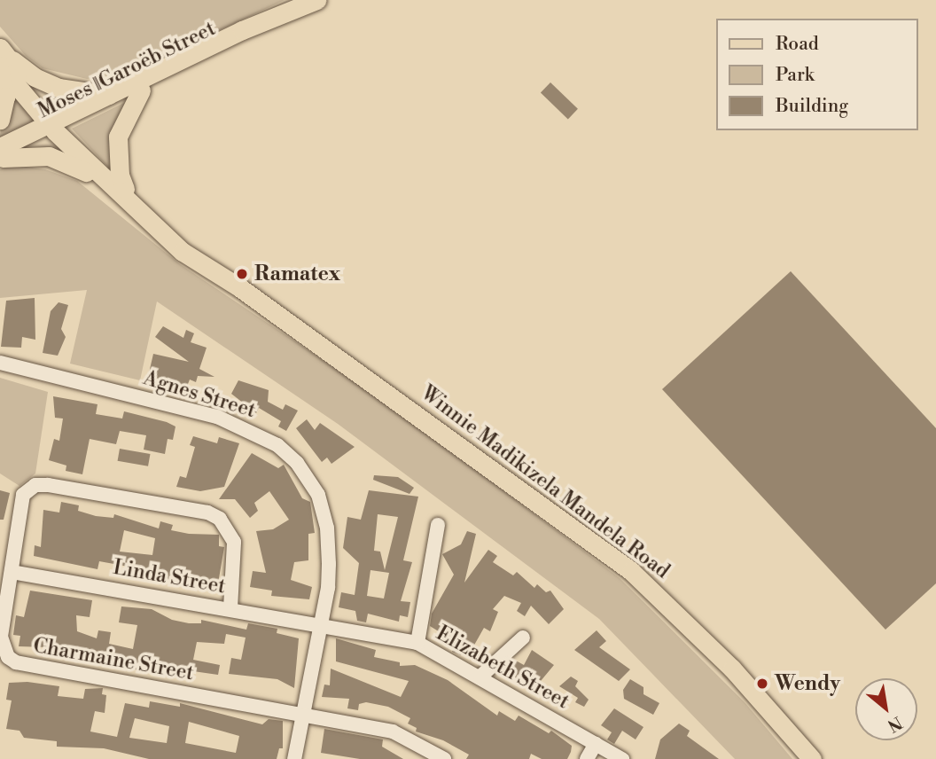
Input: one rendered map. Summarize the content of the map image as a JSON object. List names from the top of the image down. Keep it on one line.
{"streets":{"main road":["Moses ǁGaroëb Street","Winnie Madikizela Mandela Road"],"street":["Agnes Street","Linda Street","Charmaine Street","Elizabeth Street"]},"crossings":[["Moses ǁGaroëb Street","Winnie Madikizela Mandela Road"],["Agnes Street","Linda Street"],["Agnes Street","Charmaine Street"],["Agnes Street","Elizabeth Street"],["Linda Street","Charmaine Street"],["Linda Street","Elizabeth Street"]],"places":["Ramatex","Wendy"],"legend":["Road","Park","Building"],"north":"bottom right"}
